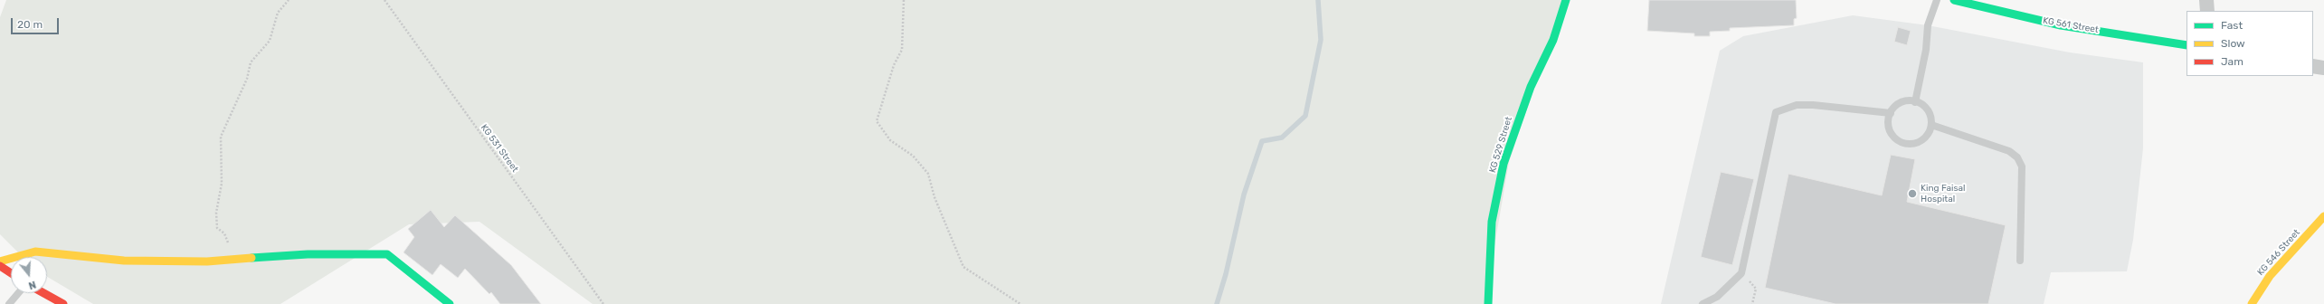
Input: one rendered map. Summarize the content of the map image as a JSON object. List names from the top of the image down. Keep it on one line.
{"streets":{"street":["KG 561 Street","KG 529 Street","KG 546 Street"],"path":["KG 531 Street"]},"places":["King Faisal Hospital"],"legend":["Fast","Slow","Jam"],"scale_bar":"20 m","north":"bottom"}
